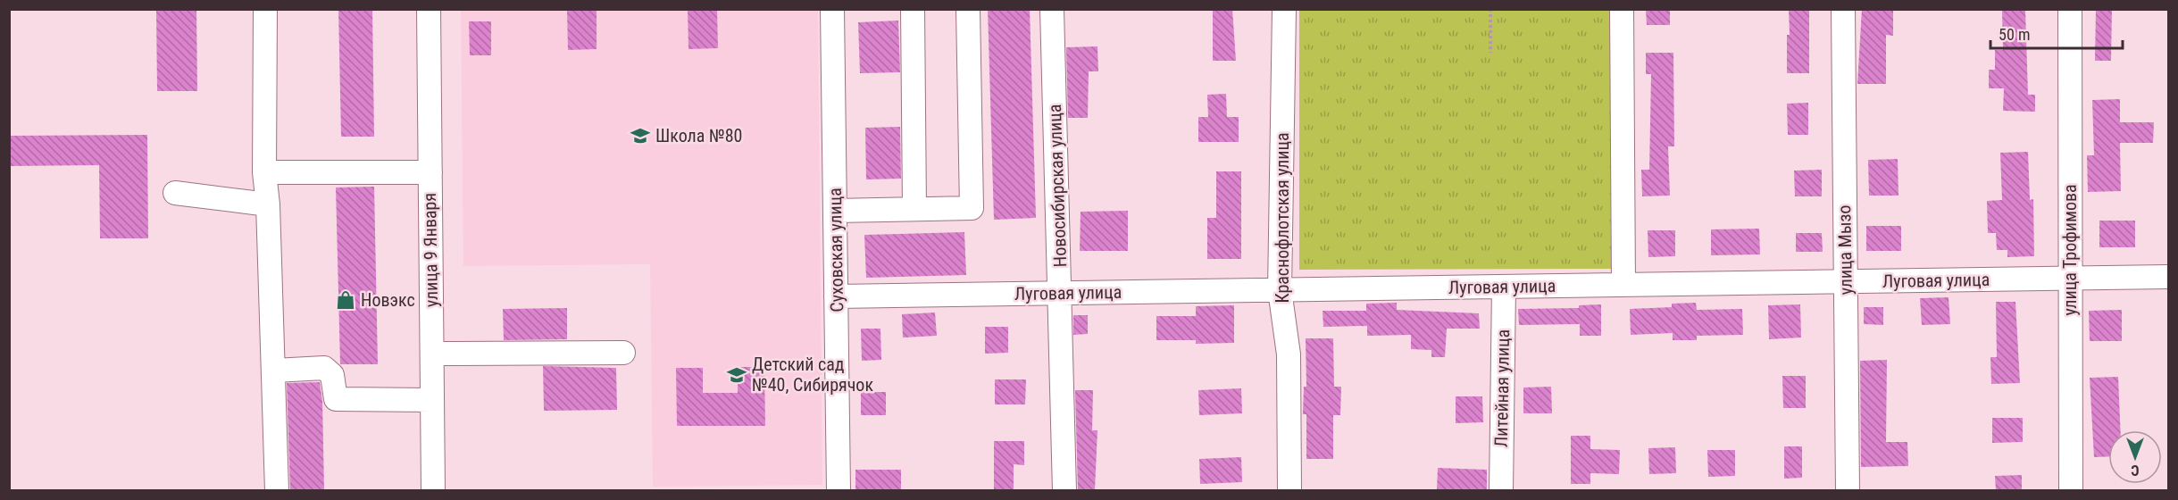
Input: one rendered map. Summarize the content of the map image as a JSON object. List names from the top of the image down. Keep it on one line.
{"streets":{"street":["Новосибирская улица","Краснофлотская улица","улица 9 Января","Суховская улица","улица Мызо","улица Трофимова","Луговая улица","Литейная улица"]},"crossings":[["Новосибирская улица","Луговая улица"],["Краснофлотская улица","Луговая улица"],["Суховская улица","Луговая улица"],["улица Мызо","Луговая улица"],["улица Трофимова","Луговая улица"],["Луговая улица","Литейная улица"]],"places":{"school or university":["Школа №80","Детский сад №40, Сибирячок"],"shop":["Новэкс"]},"scale_bar":"50 m","north":"bottom"}
